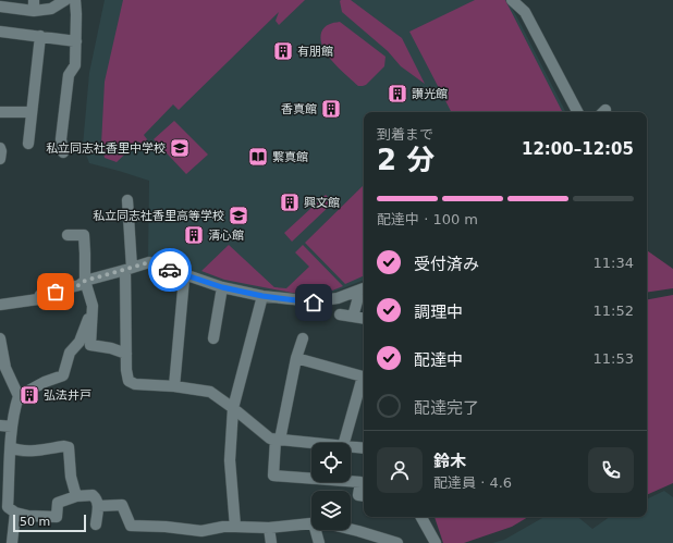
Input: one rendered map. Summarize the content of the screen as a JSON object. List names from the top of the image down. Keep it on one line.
{"places":{"building":["有朋館","讃光館","香真館","興文館","清心館","弘法井戸"],"school or university":["私立同志社香里中学校","私立同志社香里高等学校"],"library":["繋真館"]},"scale_bar":"50 m","page":{"heading":["2 分","到着まで","12:00–12:05"],"panel":["鈴木","配達員 · 4.6"],"bar":"配達中 · 100 m","list":[["受付済み","11:34"],["調理中","11:52"],["配達中","11:53"],"配達完了"],"scale":"50 m"}}
